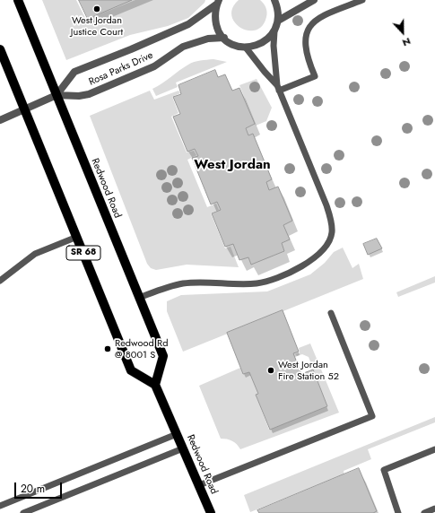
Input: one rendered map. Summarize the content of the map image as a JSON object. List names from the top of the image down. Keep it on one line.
{"streets":{"main road":["Redwood Road","SR 68"],"street":["Rosa Parks Drive"]},"crossings":[["Rosa Parks Drive","Redwood Road"],["Redwood Road","SR 68"]],"districts":["West Jordan"],"places":["West Jordan Justice Court","Redwood Rd @ 8001 S","West Jordan Fire Station 52"],"scale_bar":"20 m","north":"bottom"}
